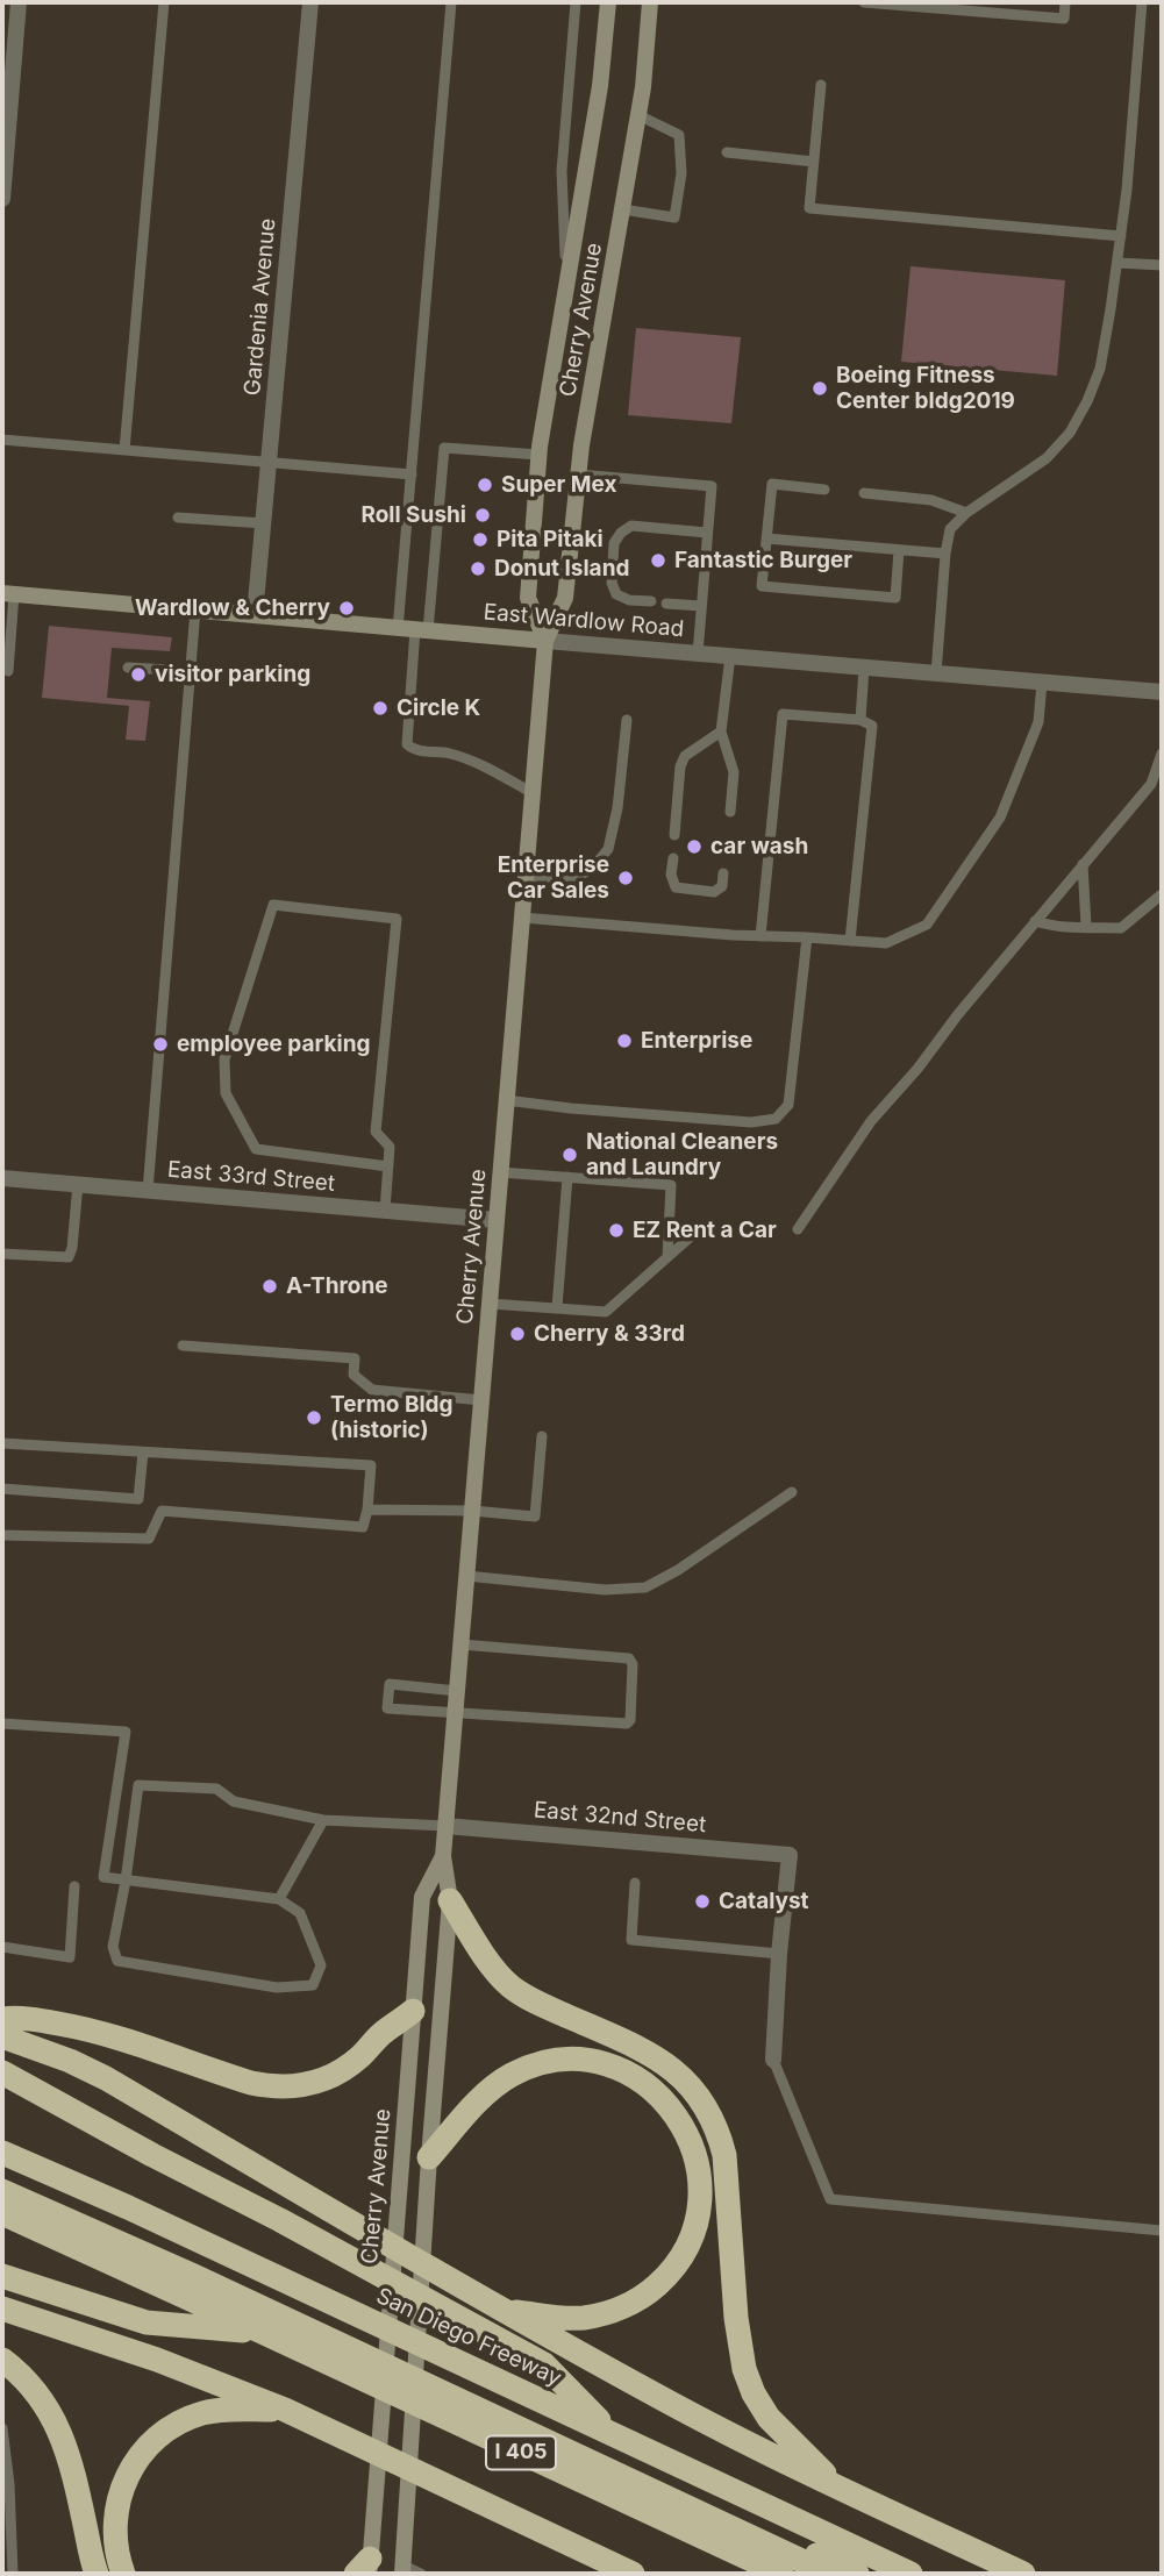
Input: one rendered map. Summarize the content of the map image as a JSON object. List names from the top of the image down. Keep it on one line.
{"streets":{"highway":["San Diego Freeway","I 405"],"main road":["Cherry Avenue","East Wardlow Road"],"street":["Gardenia Avenue","East 33rd Street","East 32nd Street"]},"crossings":[["Gardenia Avenue","East Wardlow Road"],["Cherry Avenue","East Wardlow Road"],["Cherry Avenue","East 33rd Street"],["Cherry Avenue","East 32nd Street"]],"places":["Boeing Fitness Center bldg2019","Super Mex","Roll Sushi","Pita Pitaki","Fantastic Burger","Donut Island","Wardlow & Cherry","visitor parking","Circle K","car wash","Enterprise Car Sales","Enterprise","employee parking","National Cleaners and Laundry","EZ Rent a Car","A-Throne","Cherry & 33rd","Termo Bldg (historic)","Catalyst"]}
